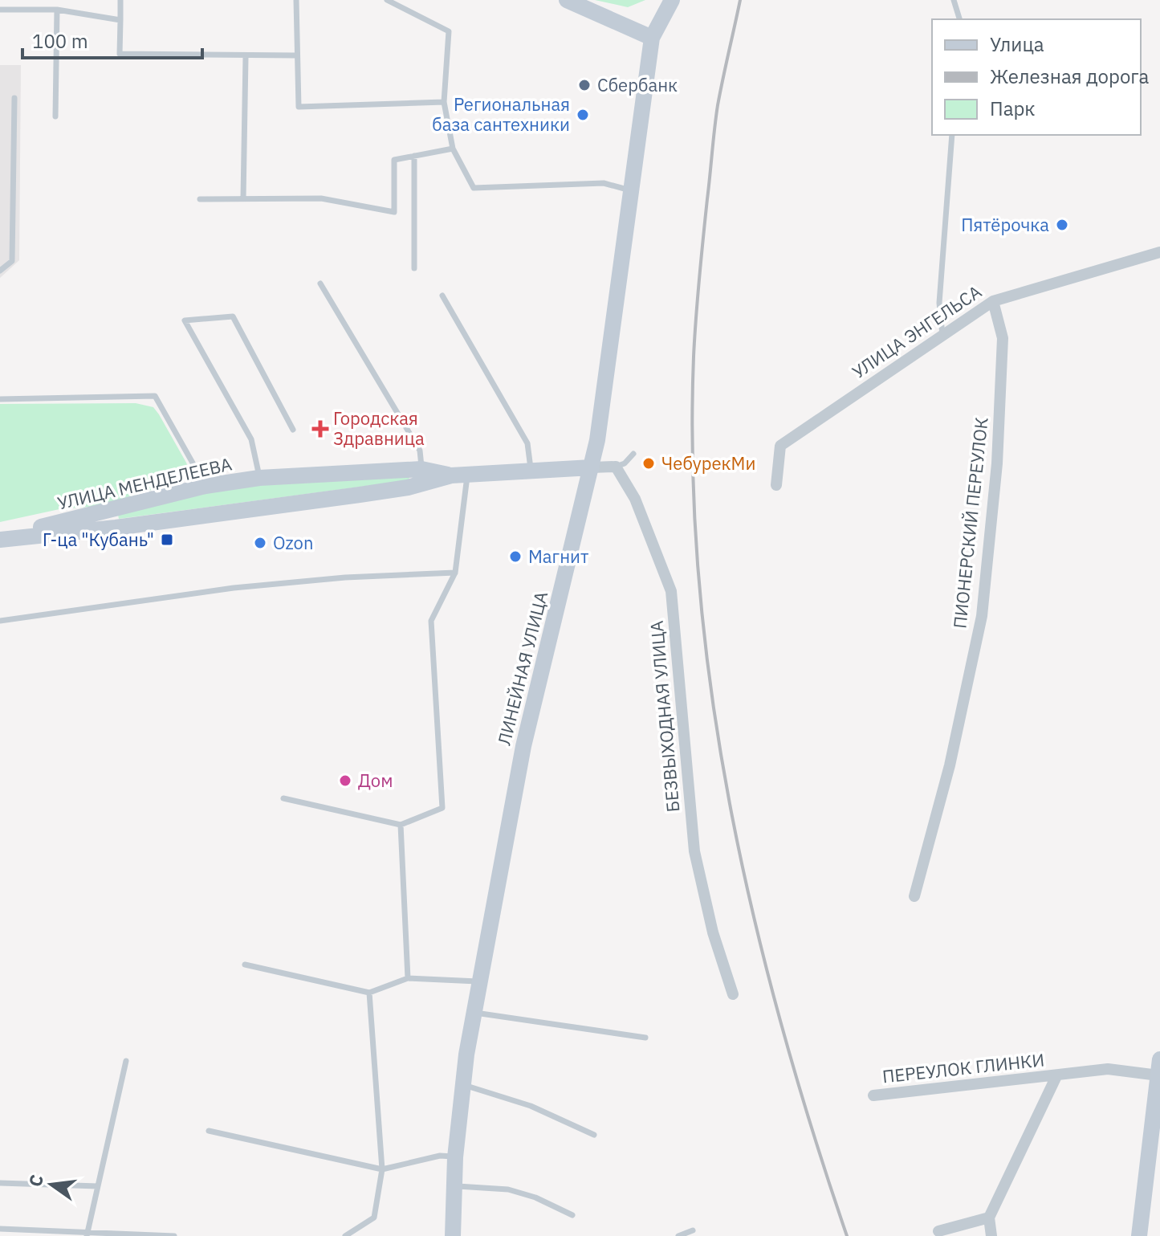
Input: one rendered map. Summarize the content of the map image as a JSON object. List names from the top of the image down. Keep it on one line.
{"streets":{"main road":["УЛИЦА МЕНДЕЛЕЕВА","ЛИНЕЙНАЯ УЛИЦА"],"street":["УЛИЦА ЭНГЕЛЬСА","ПИОНЕРСКИЙ ПЕРЕУЛОК","БЕЗВЫХОДНАЯ УЛИЦА","ПЕРЕУЛОК ГЛИНКИ"]},"crossings":[["УЛИЦА ЭНГЕЛЬСА","ПИОНЕРСКИЙ ПЕРЕУЛОК"],["УЛИЦА МЕНДЕЛЕЕВА","ЛИНЕЙНАЯ УЛИЦА"]],"places":{"other":["Сбербанк","Региональная база сантехники","Пятёрочка","ЧебурекМи","Ozon","Магнит","Дом"],"health":["Городская Здравница"],"transit":["Г-ца \"Кубань\""]},"legend":["Улица","Железная дорога","Парк"],"scale_bar":"100 m","north":"left"}
